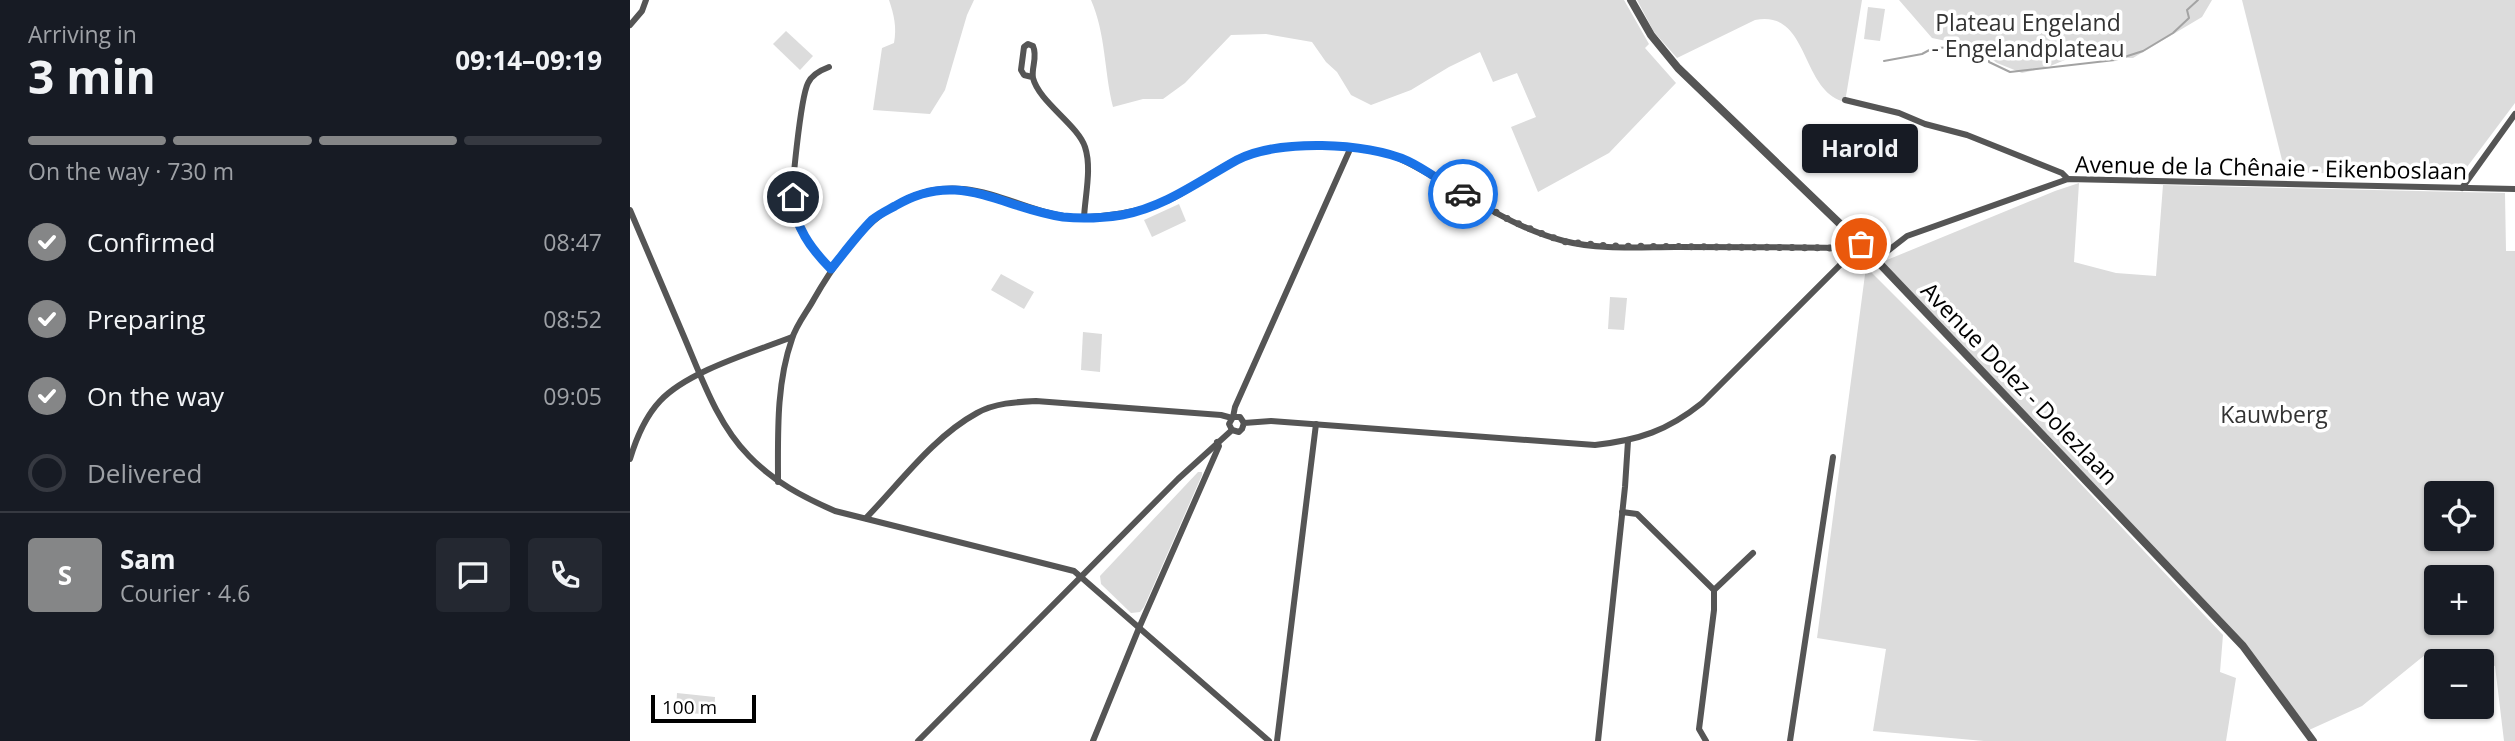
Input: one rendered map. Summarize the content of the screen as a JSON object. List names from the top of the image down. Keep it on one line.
{"streets":{"street":["Avenue de la Chênaie - Eikenboslaan","Avenue Dolez - Dolezlaan"]},"crossings":[["Avenue de la Chênaie - Eikenboslaan","Avenue Dolez - Dolezlaan"]],"parks":["Plateau Engeland - Engelandplateau","Kauwberg"],"places":["Harold"],"scale_bar":"100 m","page":{"heading":["3 min","Arriving in","09:14–09:19"],"panel":["Sam","Courier · 4.6"],"bar":"On the way · 730 m","bubble":"Harold","list":[["Confirmed","08:47"],["Preparing","08:52"],["On the way","09:05"],"Delivered"],"map_buttons":["+","−"],"round":"S","scale":"100 m"}}
